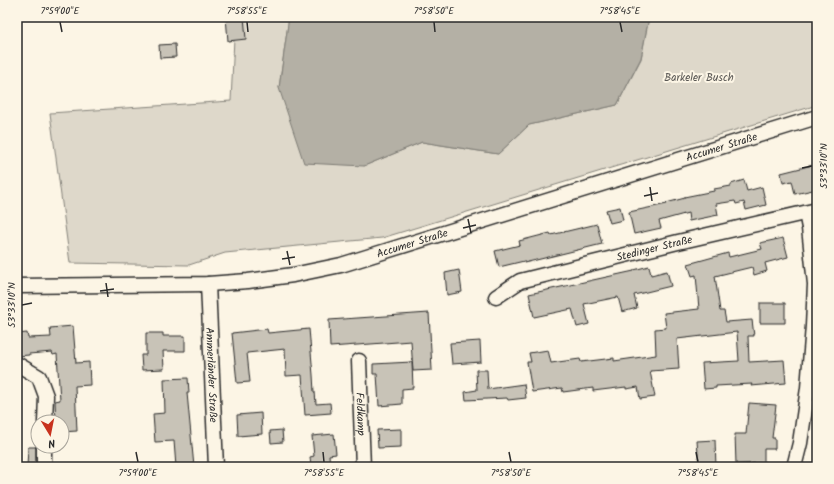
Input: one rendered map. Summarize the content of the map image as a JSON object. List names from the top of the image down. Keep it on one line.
{"streets":{"street":["Accumer Straße","Stedinger Straße","Ammerländer Straße","Feldkamp"]},"crossings":[["Accumer Straße","Ammerländer Straße"]],"parks":["Barkeler Busch"],"north":"bottom","coordinates":["7°59'00\"E","7°58'55\"E","7°58'50\"E","7°58'45\"E","53°33'10\"N"]}
